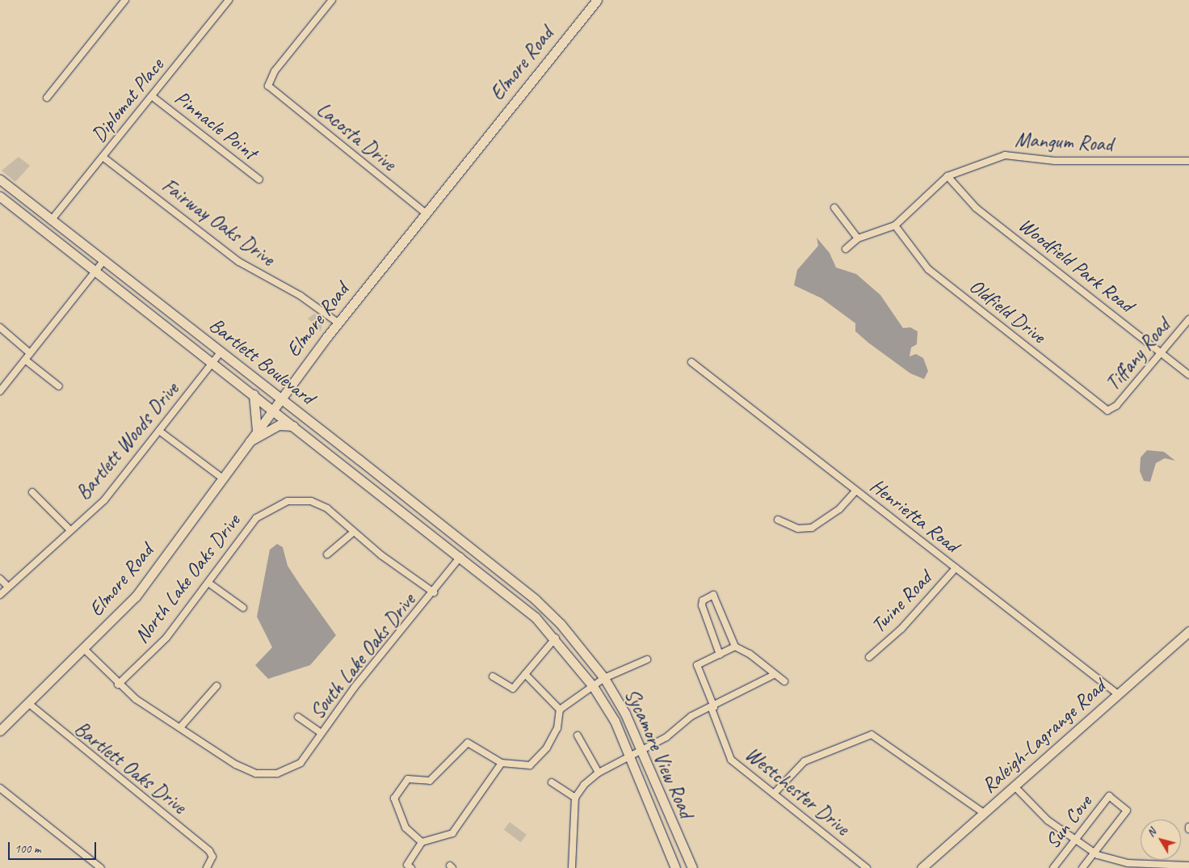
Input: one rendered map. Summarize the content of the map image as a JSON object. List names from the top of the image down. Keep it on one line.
{"streets":{"main road":["Elmore Road","Bartlett Boulevard","Raleigh-Lagrange Road","Sycamore View Road"],"street":["Diplomat Place","Pinnacle Point","Lacosta Drive","Mangum Road","Fairway Oaks Drive","Woodfield Park Road","Oldfield Drive","Tiffany Road","Bartlett Woods Drive","Henrietta Road","North Lake Oaks Drive","Twine Road","South Lake Oaks Drive","Bartlett Oaks Drive","Westchester Drive","Sun Cove"]},"crossings":[["Elmore Road","Lacosta Drive"],["Elmore Road","Fairway Oaks Drive"],["Elmore Road","Bartlett Boulevard"],["Elmore Road","Bartlett Oaks Drive"],["Diplomat Place","Pinnacle Point"],["Diplomat Place","Fairway Oaks Drive"],["Diplomat Place","Bartlett Boulevard"],["Mangum Road","Woodfield Park Road"],["Mangum Road","Oldfield Drive"],["Woodfield Park Road","Tiffany Road"],["Oldfield Drive","Tiffany Road"],["Bartlett Boulevard","Bartlett Woods Drive"],["Bartlett Boulevard","South Lake Oaks Drive"],["Bartlett Boulevard","Sycamore View Road"],["Henrietta Road","Twine Road"],["Henrietta Road","Raleigh-Lagrange Road"]],"scale_bar":"100 m","north":"top left"}
